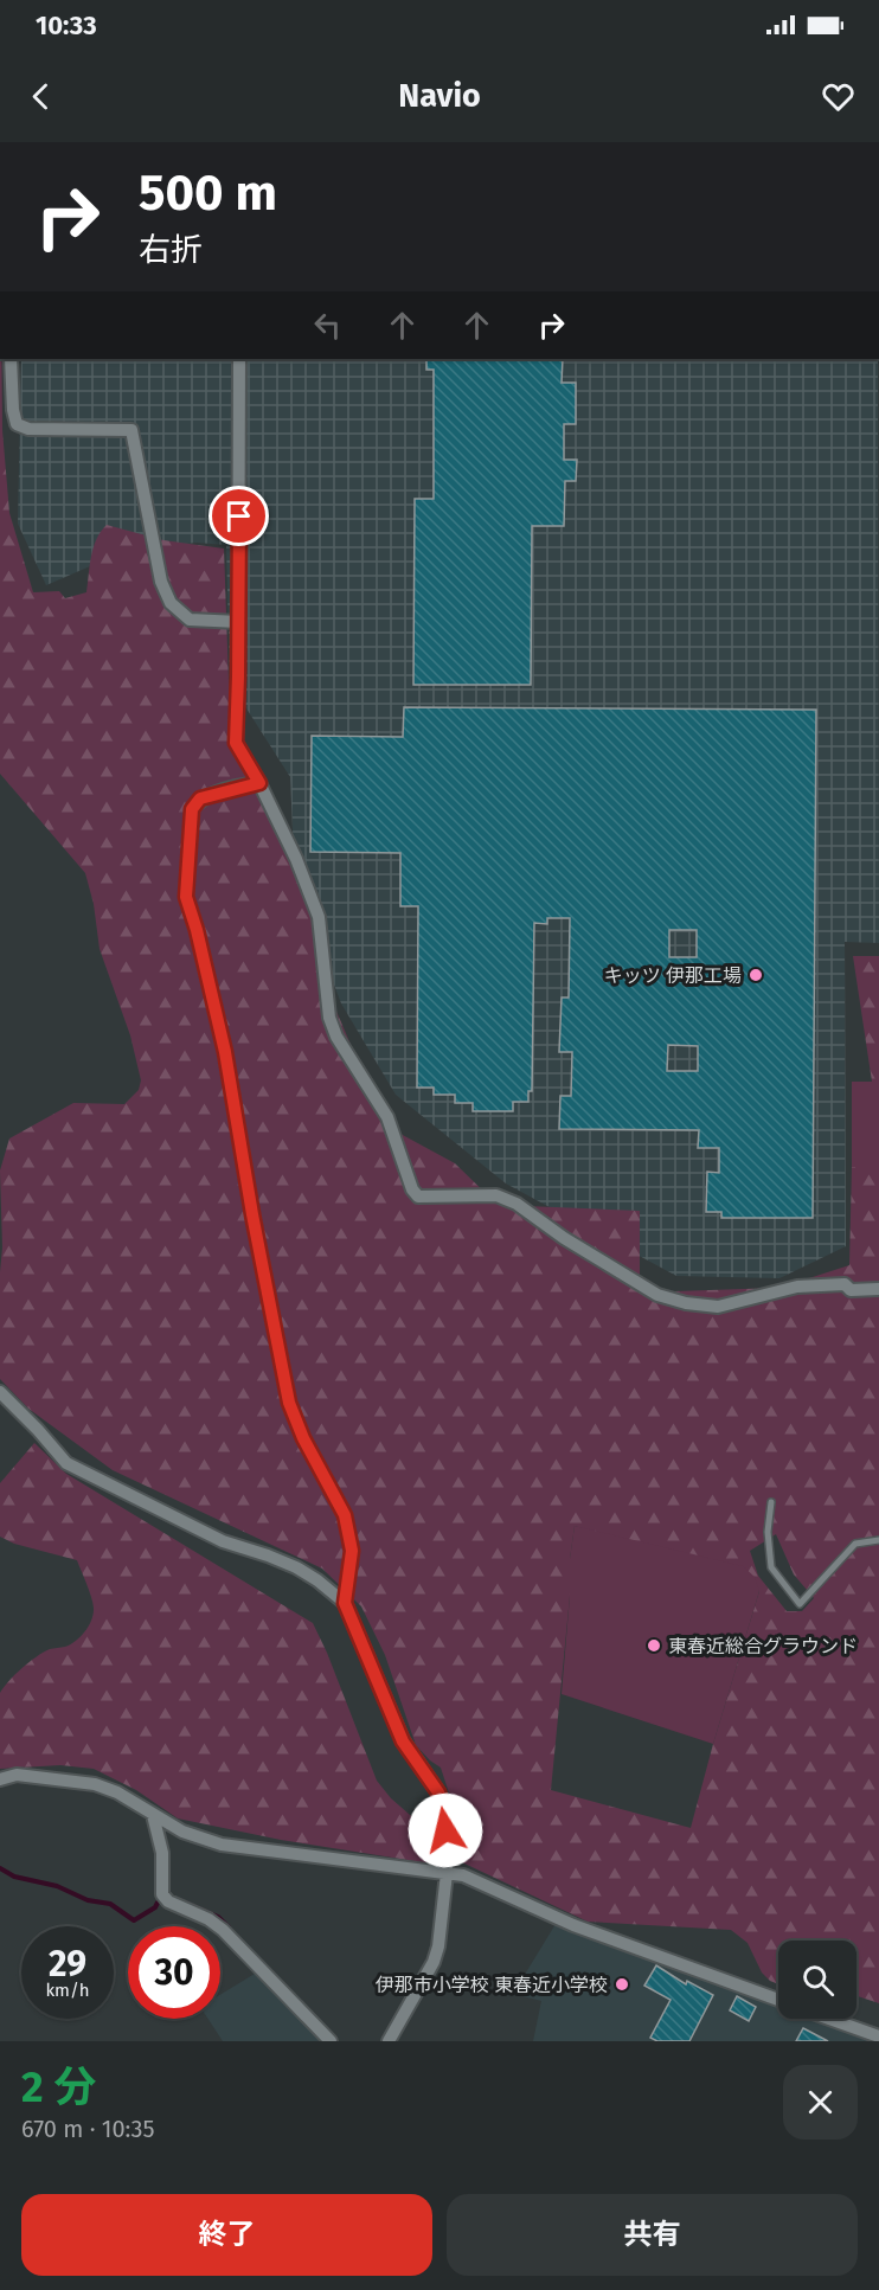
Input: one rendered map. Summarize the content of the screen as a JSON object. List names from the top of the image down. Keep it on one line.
{"places":["キッツ 伊那工場","東春近総合グラウンド","伊那市小学校 東春近小学校"],"page":{"status":"10:33","header":"Navio","turn":["500 m","右折"],"speed":"29 km/h","limit":"30","heading":["2 分","670 m · 10:35"],"buttons":["終了","共有"]}}
